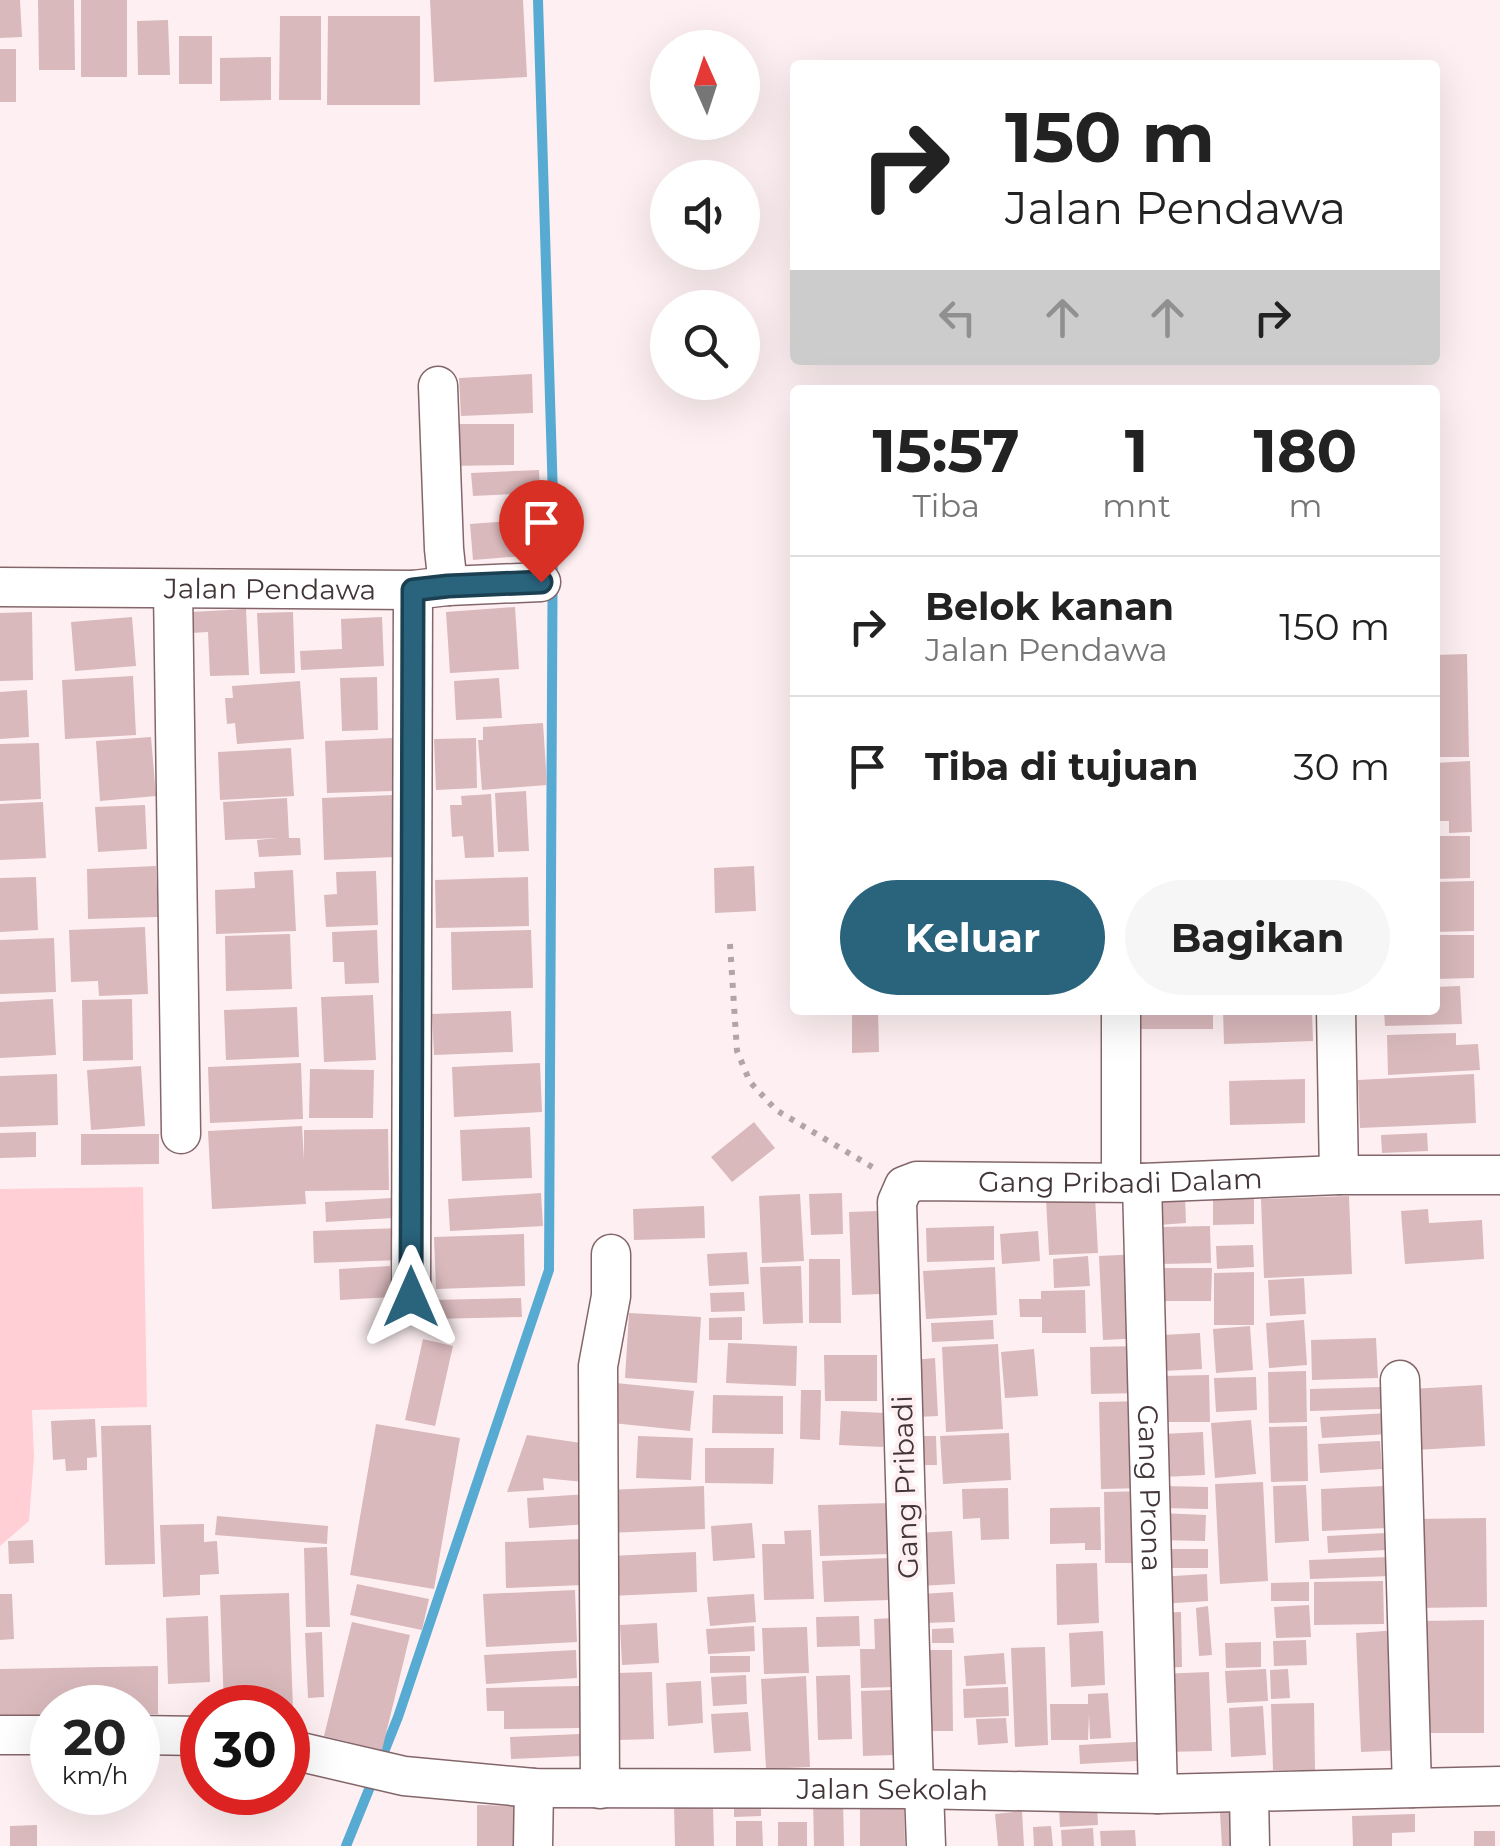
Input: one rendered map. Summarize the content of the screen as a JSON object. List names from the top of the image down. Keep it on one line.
{"streets":{"street":["Jalan Pendawa","Gang Pribadi Dalam","Gang Pribadi","Gang Prona","Jalan Sekolah"]},"crossings":[["Gang Pribadi Dalam","Gang Pribadi"],["Gang Pribadi Dalam","Gang Prona"],["Gang Pribadi","Jalan Sekolah"],["Gang Prona","Jalan Sekolah"]],"north":"top","page":{"turn":["150 m","Jalan Pendawa"],"eta":["15:57","Tiba","1","mnt","180","m"],"list":[{"name":"Belok kanan","note":"Jalan Pendawa","value":"150 m"},{"name":"Tiba di tujuan","value":"30 m"}],"buttons":["Keluar","Bagikan"],"speed":"20 km/h","limit":"30"}}
